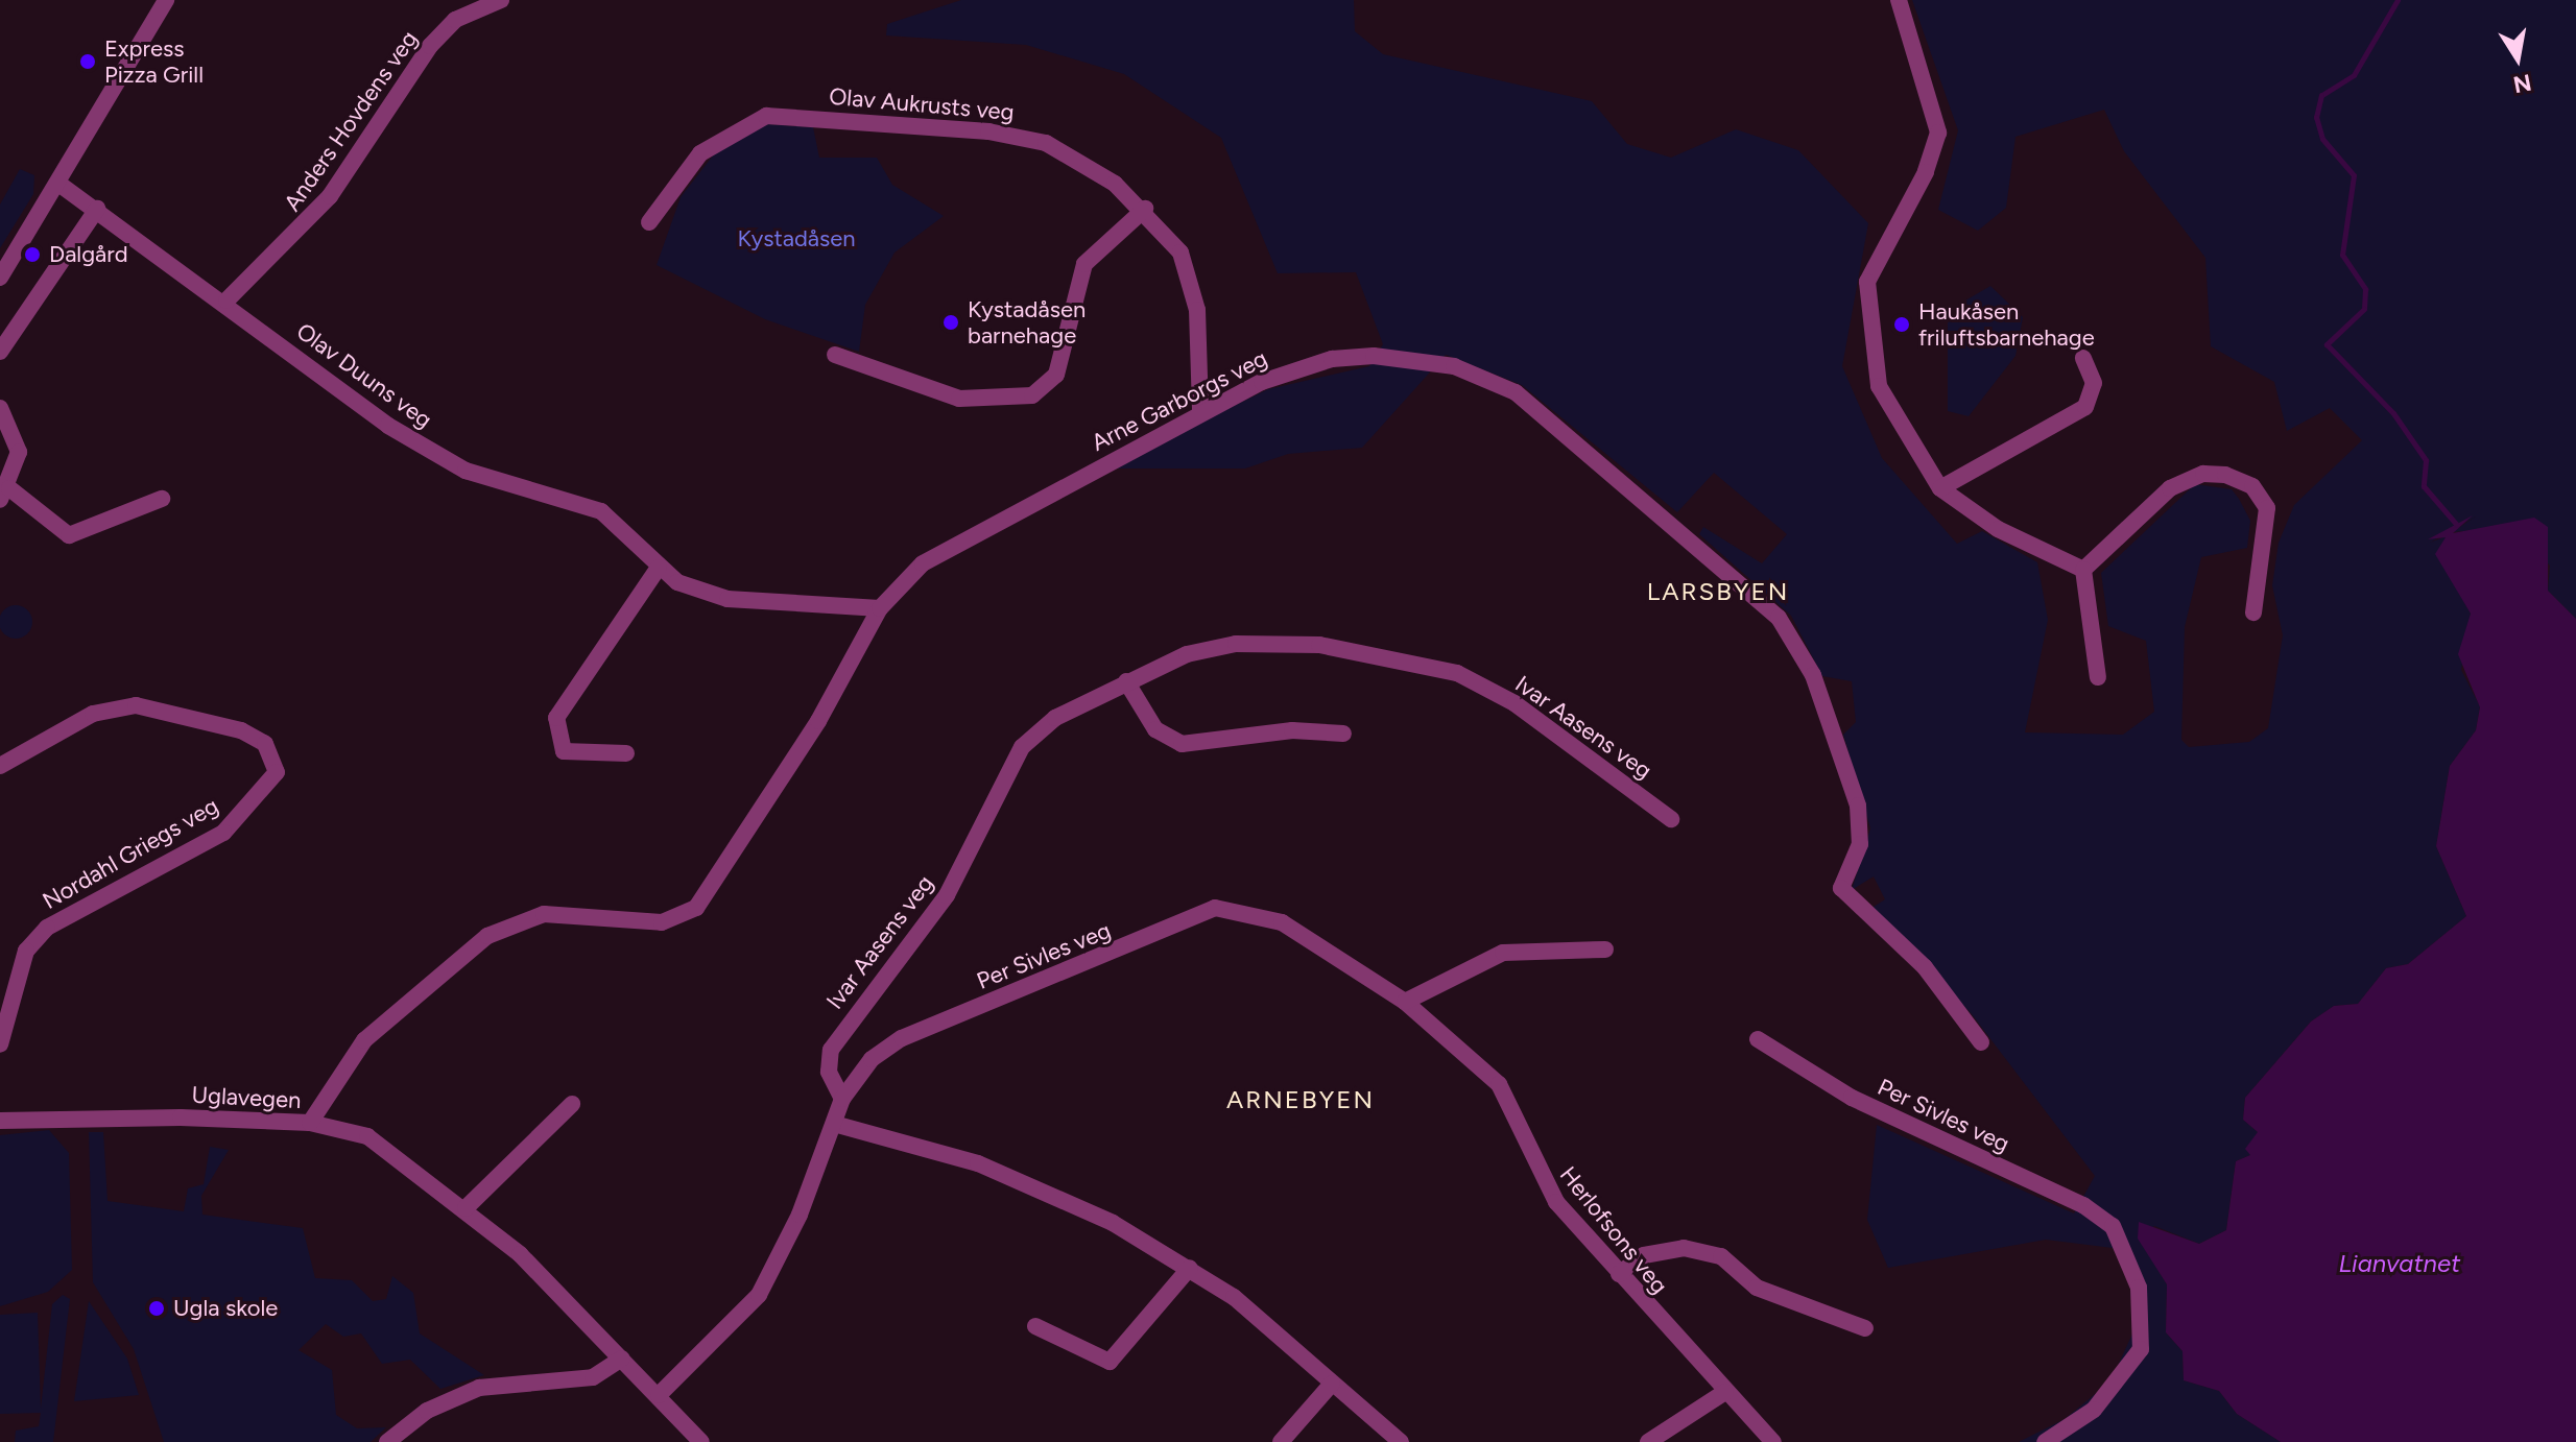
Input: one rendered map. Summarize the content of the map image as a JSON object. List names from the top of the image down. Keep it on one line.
{"streets":{"street":["Olav Aukrusts veg","Anders Hovdens veg","Olav Duuns veg","Arne Garborgs veg","Ivar Aasens veg","Nordahl Griegs veg","Per Sivles veg","Uglavegen","Herlofsons veg"]},"crossings":[["Olav Aukrusts veg","Arne Garborgs veg"],["Anders Hovdens veg","Olav Duuns veg"],["Olav Duuns veg","Arne Garborgs veg"],["Arne Garborgs veg","Uglavegen"],["Ivar Aasens veg","Per Sivles veg"],["Per Sivles veg","Uglavegen"],["Per Sivles veg","Herlofsons veg"]],"districts":["LARSBYEN","ARNEBYEN"],"water":["Lianvatnet"],"parks":["Kystadåsen"],"places":["Express Pizza Grill","Dalgård","Kystadåsen barnehage","Haukåsen friluftsbarnehage","Ugla skole"],"north":"bottom"}
